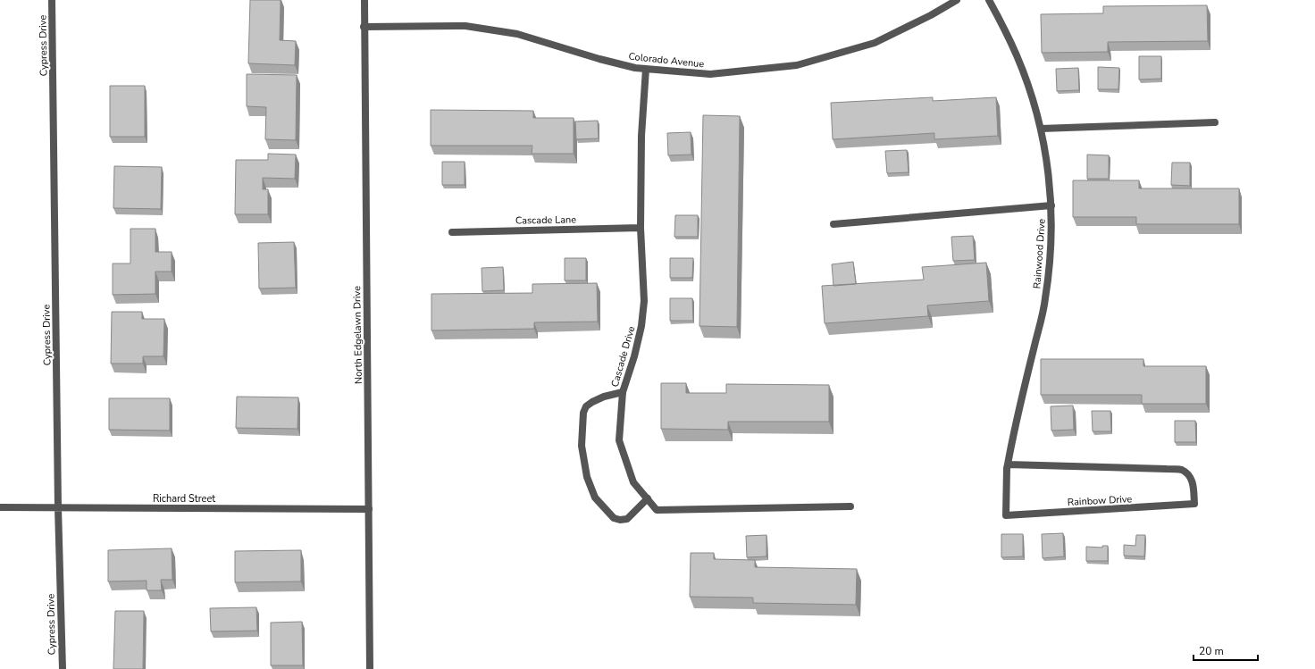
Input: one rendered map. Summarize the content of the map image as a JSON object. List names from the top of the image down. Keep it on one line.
{"streets":{"street":["Cypress Drive","Colorado Avenue","Cascade Lane","Rainwood Drive","North Edgelawn Drive","Cascade Drive","Richard Street","Rainbow Drive"]},"crossings":[["Cypress Drive","Richard Street"],["Colorado Avenue","North Edgelawn Drive"],["Colorado Avenue","Cascade Drive"],["Cascade Lane","Cascade Drive"],["Rainwood Drive","Rainbow Drive"],["North Edgelawn Drive","Richard Street"]],"scale_bar":"20 m"}
